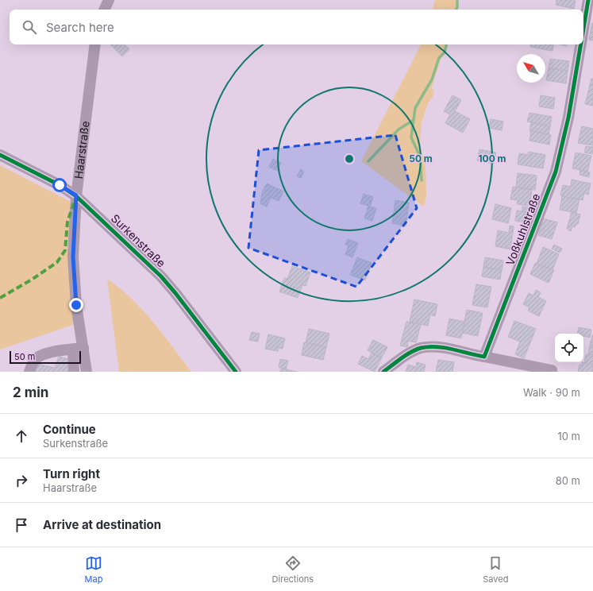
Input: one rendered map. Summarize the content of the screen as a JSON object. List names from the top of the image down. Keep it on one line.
{"streets":{"street":["Haarstraße","Voßkuhlstraße","Surkenstraße"]},"crossings":[["Haarstraße","Surkenstraße"]],"scale_bar":"50 m","north":"top left","page":{"search":"Search here","scale":"50 m","heading":["2 min","Walk · 90 m"],"list":[["Continue","Surkenstraße","10 m"],["Turn right","Haarstraße","80 m"],"Arrive at destination"],"nav":["Map","Directions","Saved"]},"rings":["50 m","100 m"]}
